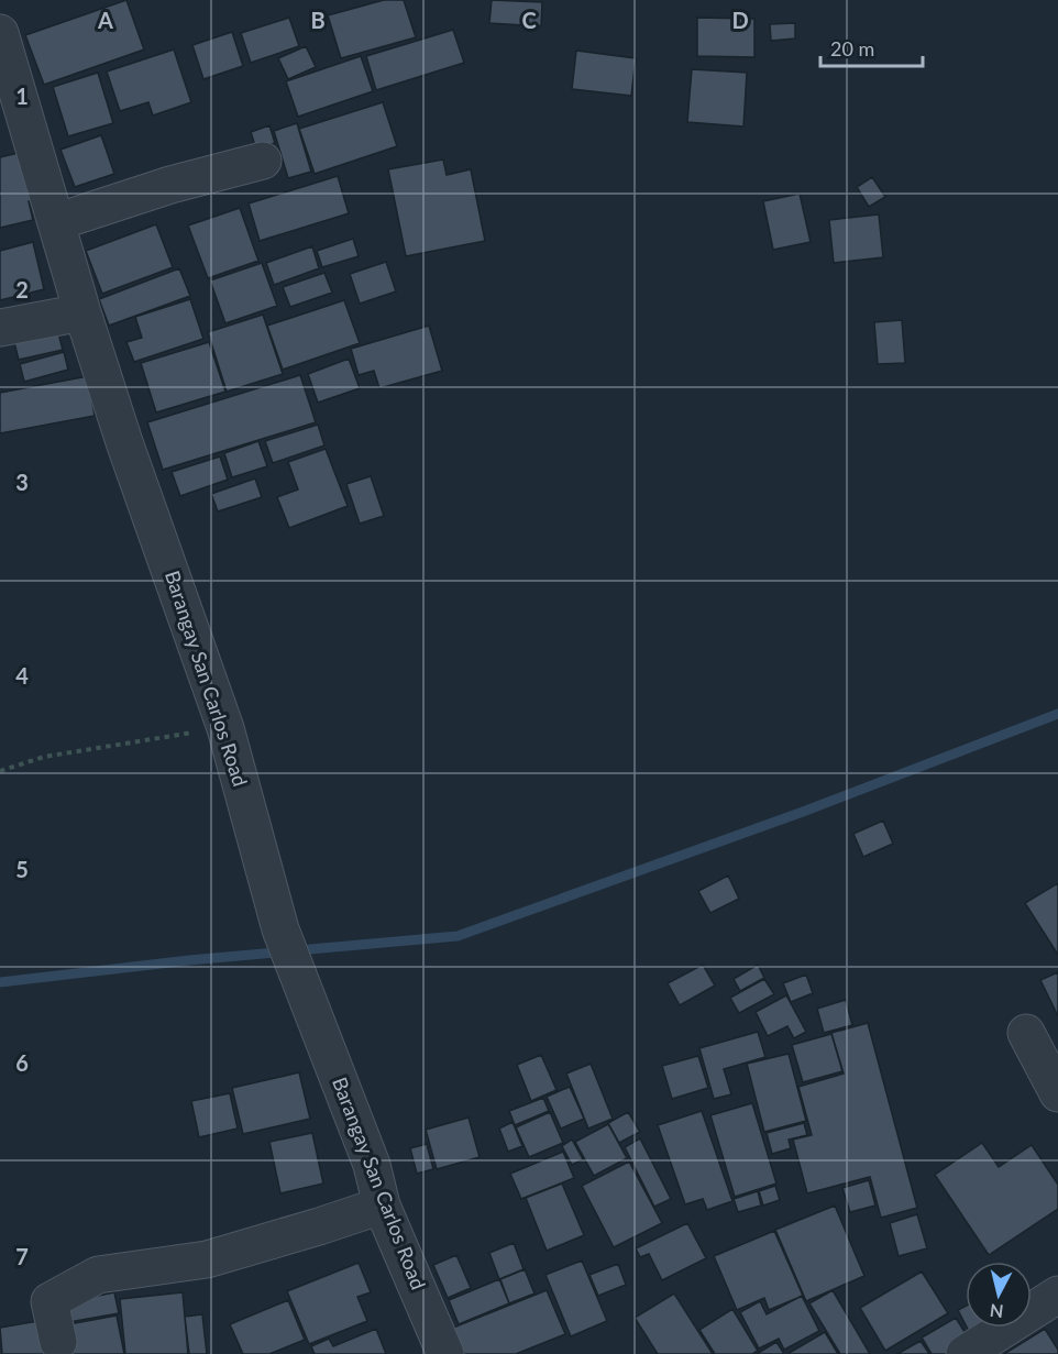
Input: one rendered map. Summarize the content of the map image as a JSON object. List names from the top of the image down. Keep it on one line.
{"streets":{"street":["Barangay San Carlos Road"]},"scale_bar":"20 m","north":"bottom","grid":{"columns":["A","B","C","D"],"rows":["1","2","3","4","5","6","7"]}}
